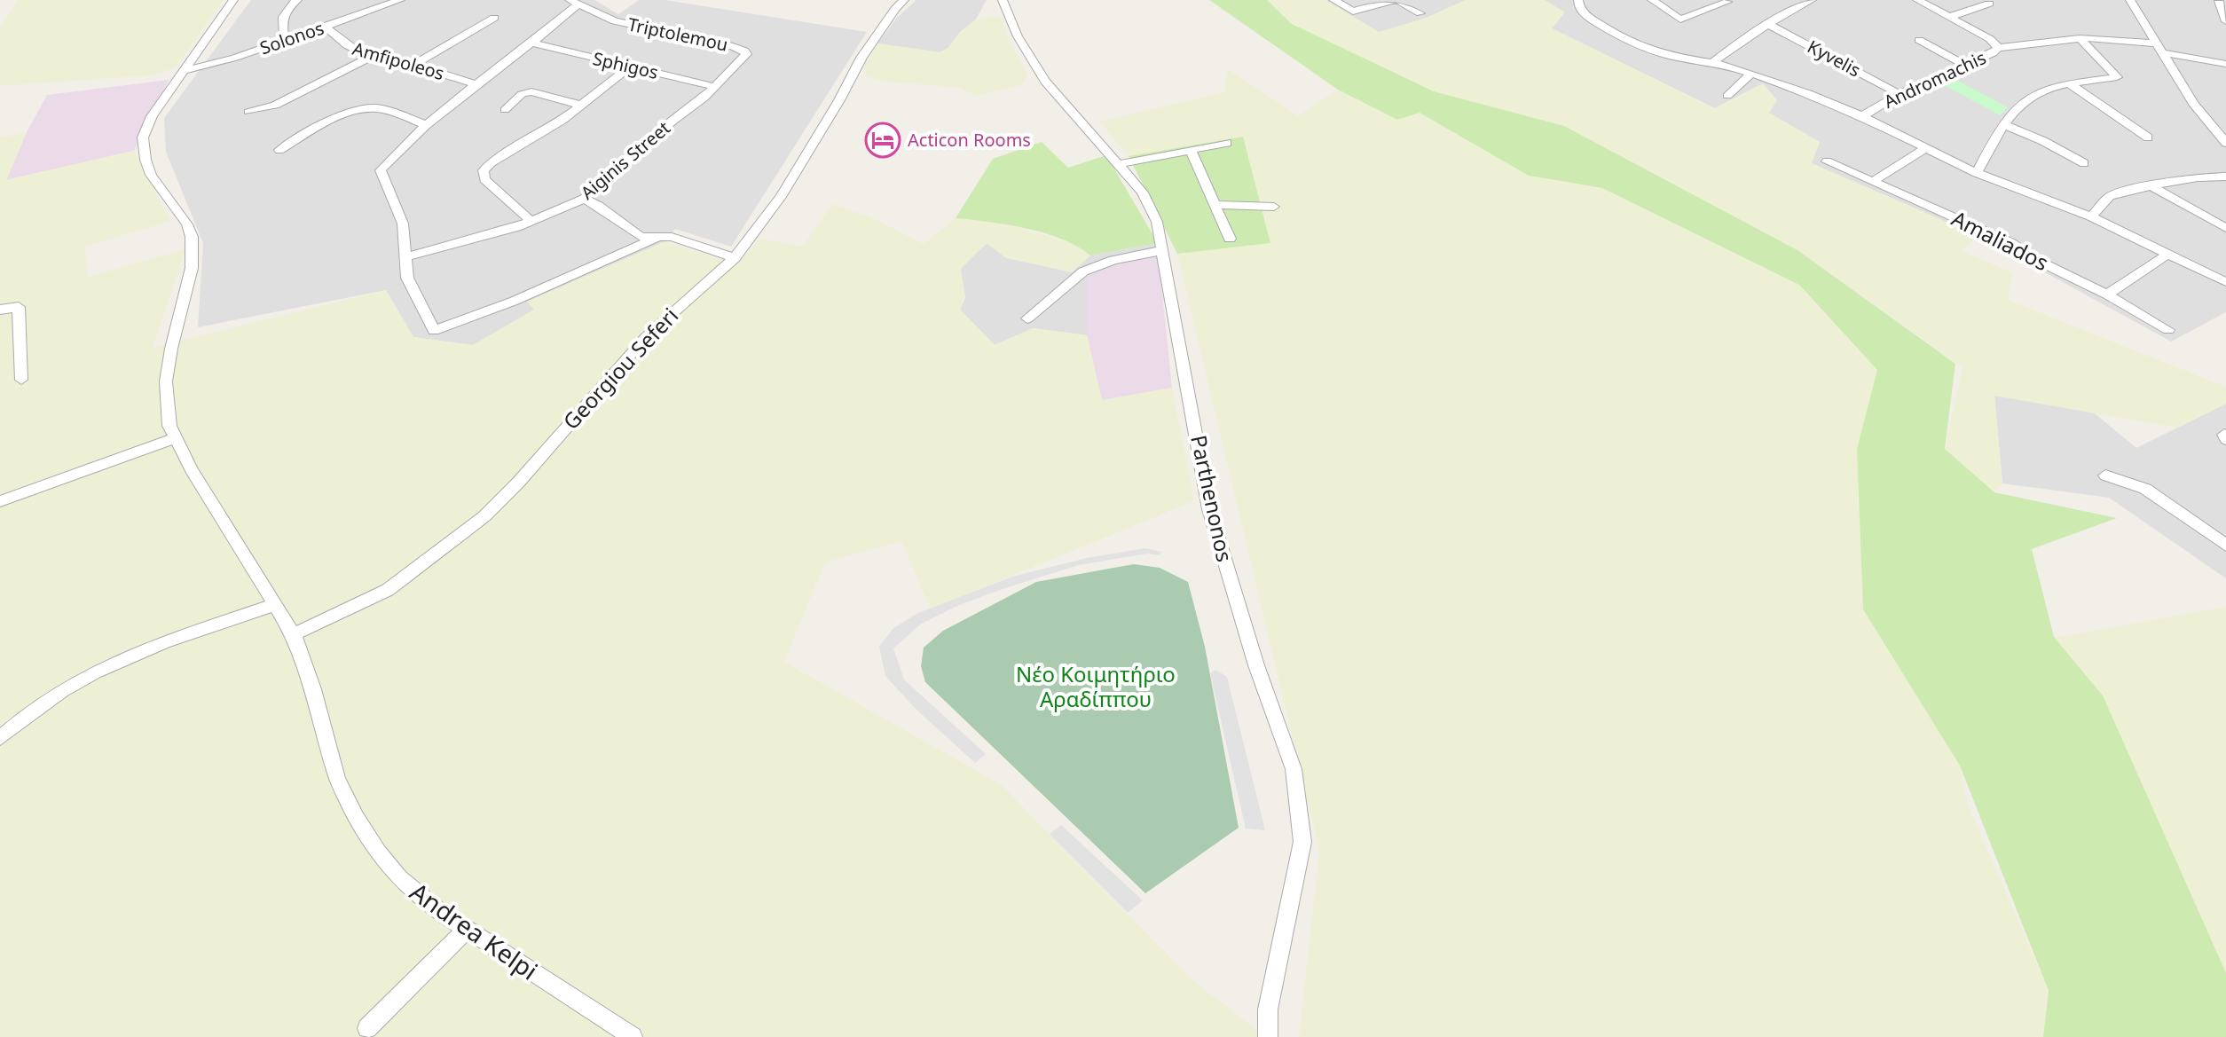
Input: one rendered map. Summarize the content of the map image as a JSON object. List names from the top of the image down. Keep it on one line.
{"streets":{"street":["Triptolemou","Solonos","Kyvelis","Amfipoleos","Sphigos","Andromachis","Aiginis Street","Amaliados","Georgiou Seferi","Parthenonos","Andrea Kelpi"]},"crossings":[["Triptolemou","Aiginis Street"],["Solonos","Amfipoleos"],["Solonos","Andrea Kelpi"],["Kyvelis","Andromachis"],["Sphigos","Aiginis Street"],["Georgiou Seferi","Andrea Kelpi"]],"parks":["Νέο Κοιμητήριο Αραδίππου"],"places":{"hotel":["Acticon Rooms"]}}
